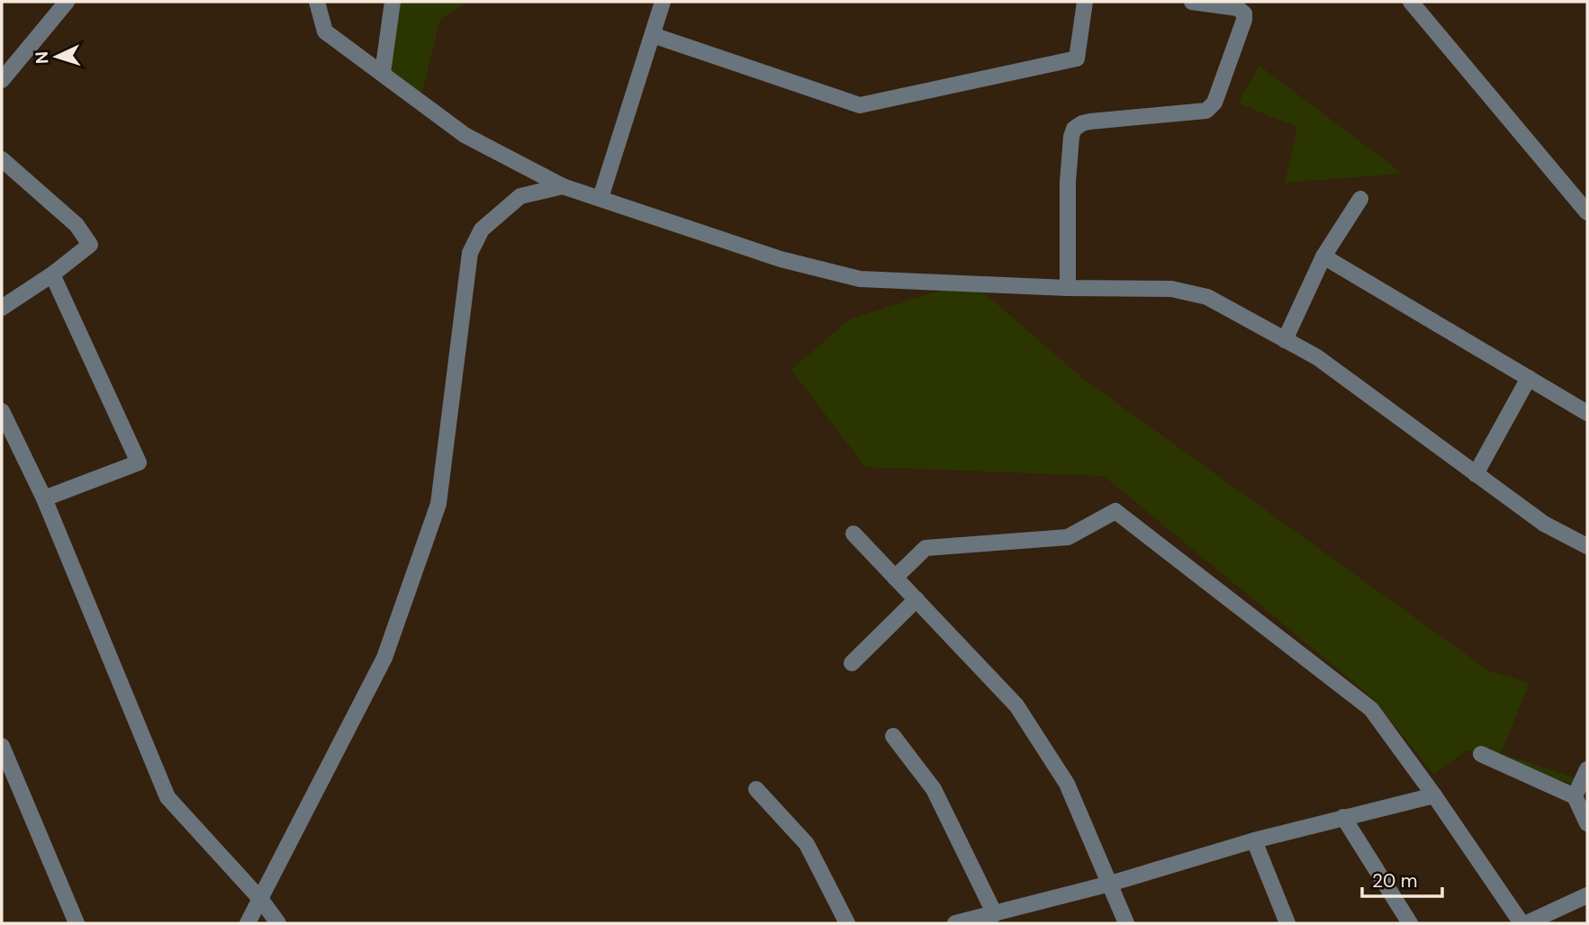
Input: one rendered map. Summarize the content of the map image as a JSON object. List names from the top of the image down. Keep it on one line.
{"scale_bar":"20 m","north":"left"}
